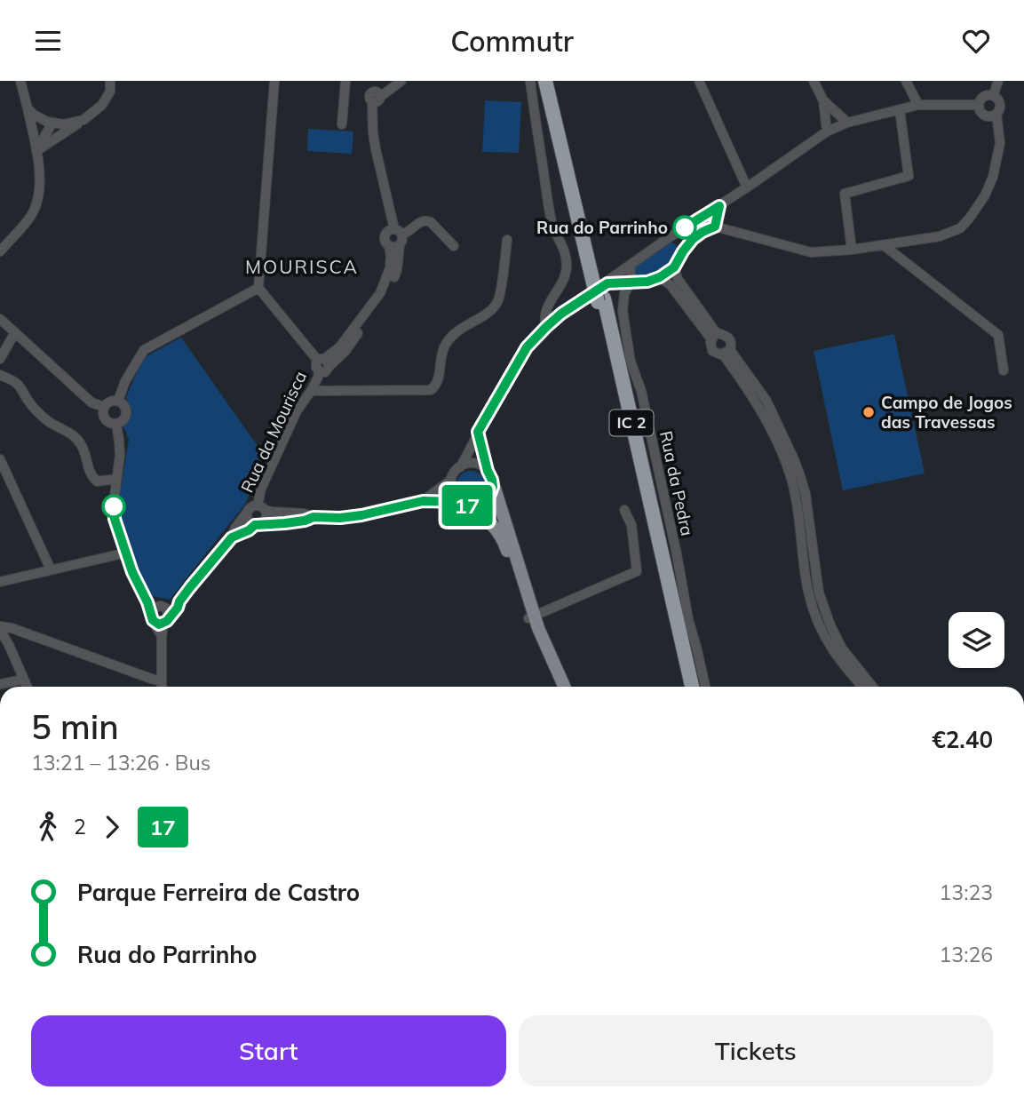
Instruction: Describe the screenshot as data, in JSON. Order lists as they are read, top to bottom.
{
  "streets": {
    "highway": ["IC 2"],
    "street": ["Rua da Mourisca", "Rua da Pedra"]
  },
  "districts": ["MOURISCA"],
  "places": ["Rua do Parrinho", "Campo de Jogos das Travessas"],
  "lines": ["bus line 17"],
  "page": {
    "header": "Commutr",
    "on_map": "17",
    "heading": ["5 min", "13:21 – 13:26 · Bus", "€2.40"],
    "legs": ["2", "17"],
    "list": [
      {
        "name": "Parque Ferreira de Castro",
        "value": "13:23"
      },
      {
        "name": "Rua do Parrinho",
        "value": "13:26"
      }
    ],
    "buttons": ["Start", "Tickets"]
  }
}
